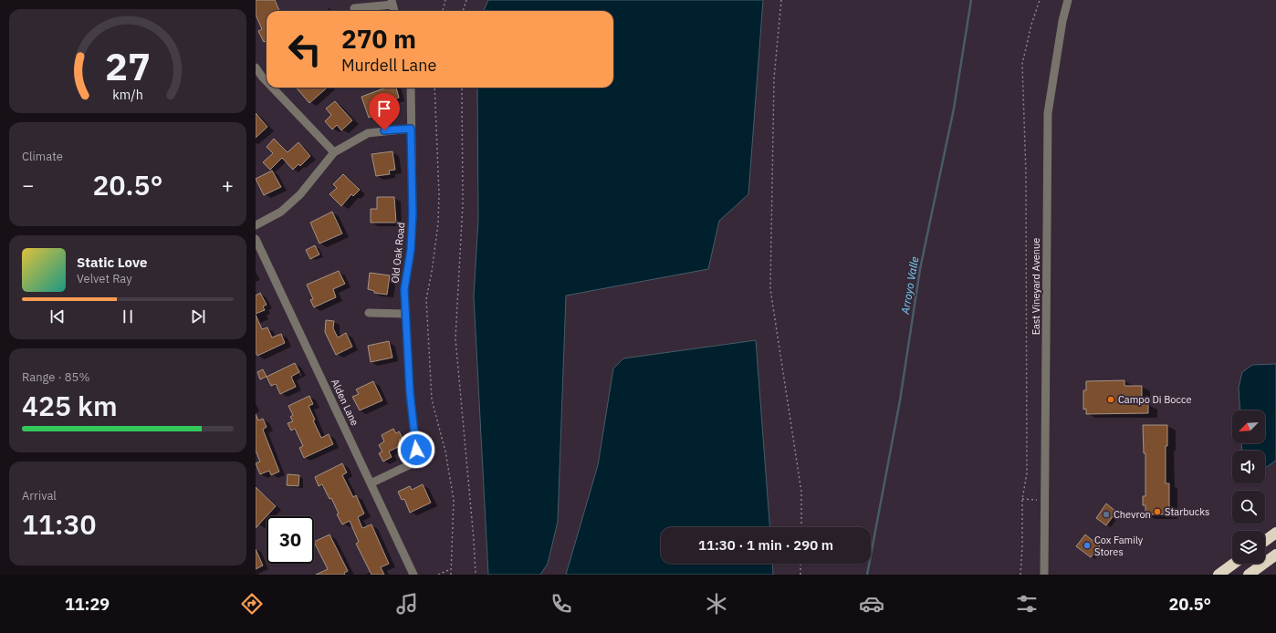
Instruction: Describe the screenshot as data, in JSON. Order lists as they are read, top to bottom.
{
  "streets": {
    "street": ["Old Oak Road", "East Vineyard Avenue", "Alden Lane"]
  },
  "crossings": [
    ["Old Oak Road", "Alden Lane"]
  ],
  "water": ["Arroyo Valle"],
  "places": [
    "Campo Di Bocce",
    "Starbucks",
    "Chevron",
    "Cox Family Stores"
  ],
  "north": "bottom left",
  "page": {
    "turn": ["270 m", "Murdell Lane"],
    "tile": [
      "Climate",
      ["Range · 85%", "425 km"],
      ["Arrival", "11:30"]
    ],
    "heat": ["−", "20.5°", "+"],
    "song": ["Static Love", "Velvet Ray"],
    "limit": "30",
    "trip": "11:30 · 1 min · 290 m",
    "tabs": ["11:29", "20.5°"],
    "gauge": ["27", "km/h"]
  }
}
